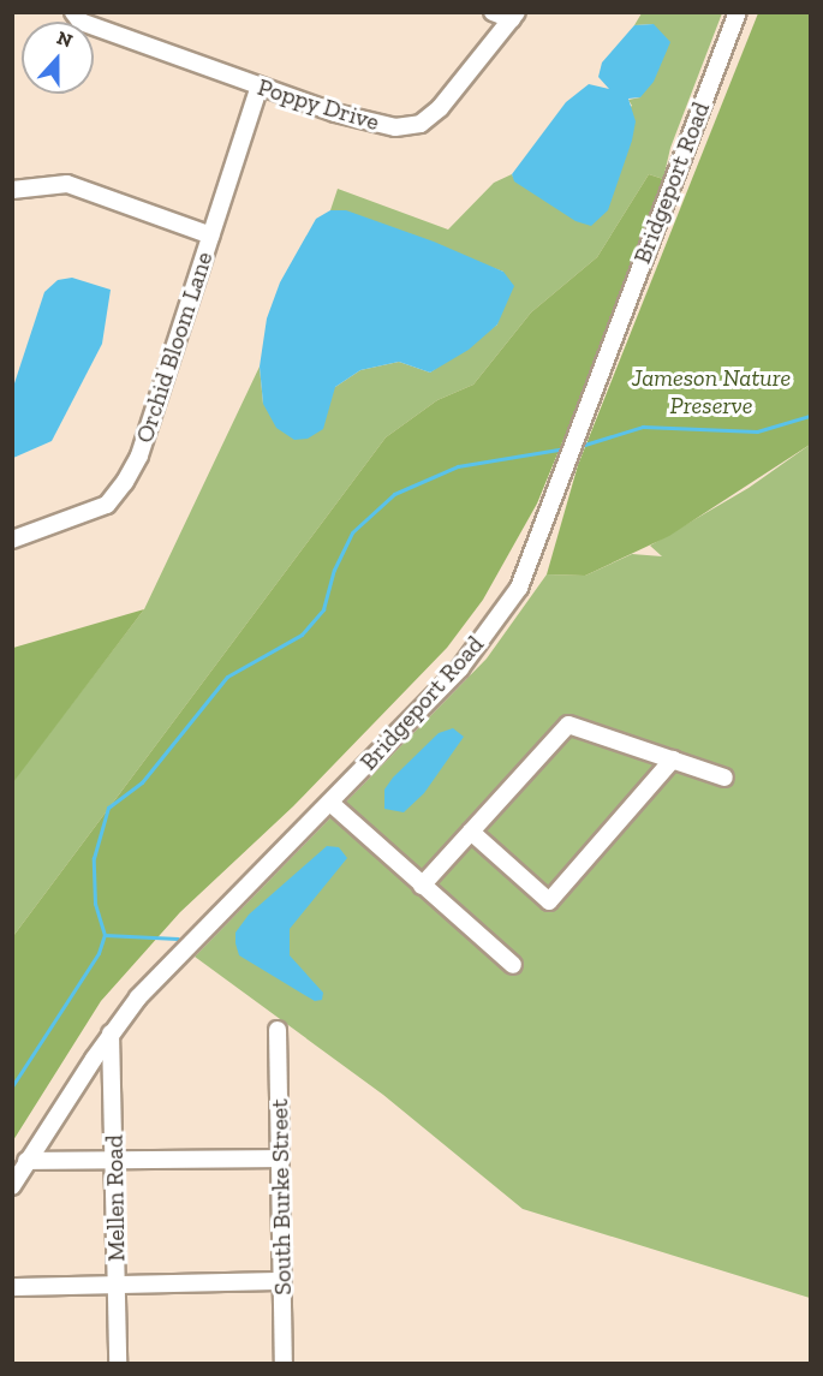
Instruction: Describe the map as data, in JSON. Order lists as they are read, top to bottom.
{
  "streets": {
    "street": [
      "Poppy Drive",
      "Bridgeport Road",
      "Orchid Bloom Lane",
      "South Burke Street",
      "Mellen Road"
    ]
  },
  "crossings": [
    ["Poppy Drive", "Orchid Bloom Lane"],
    ["Bridgeport Road", "Mellen Road"]
  ],
  "parks": ["Jameson Nature Preserve"],
  "north": "top"
}
